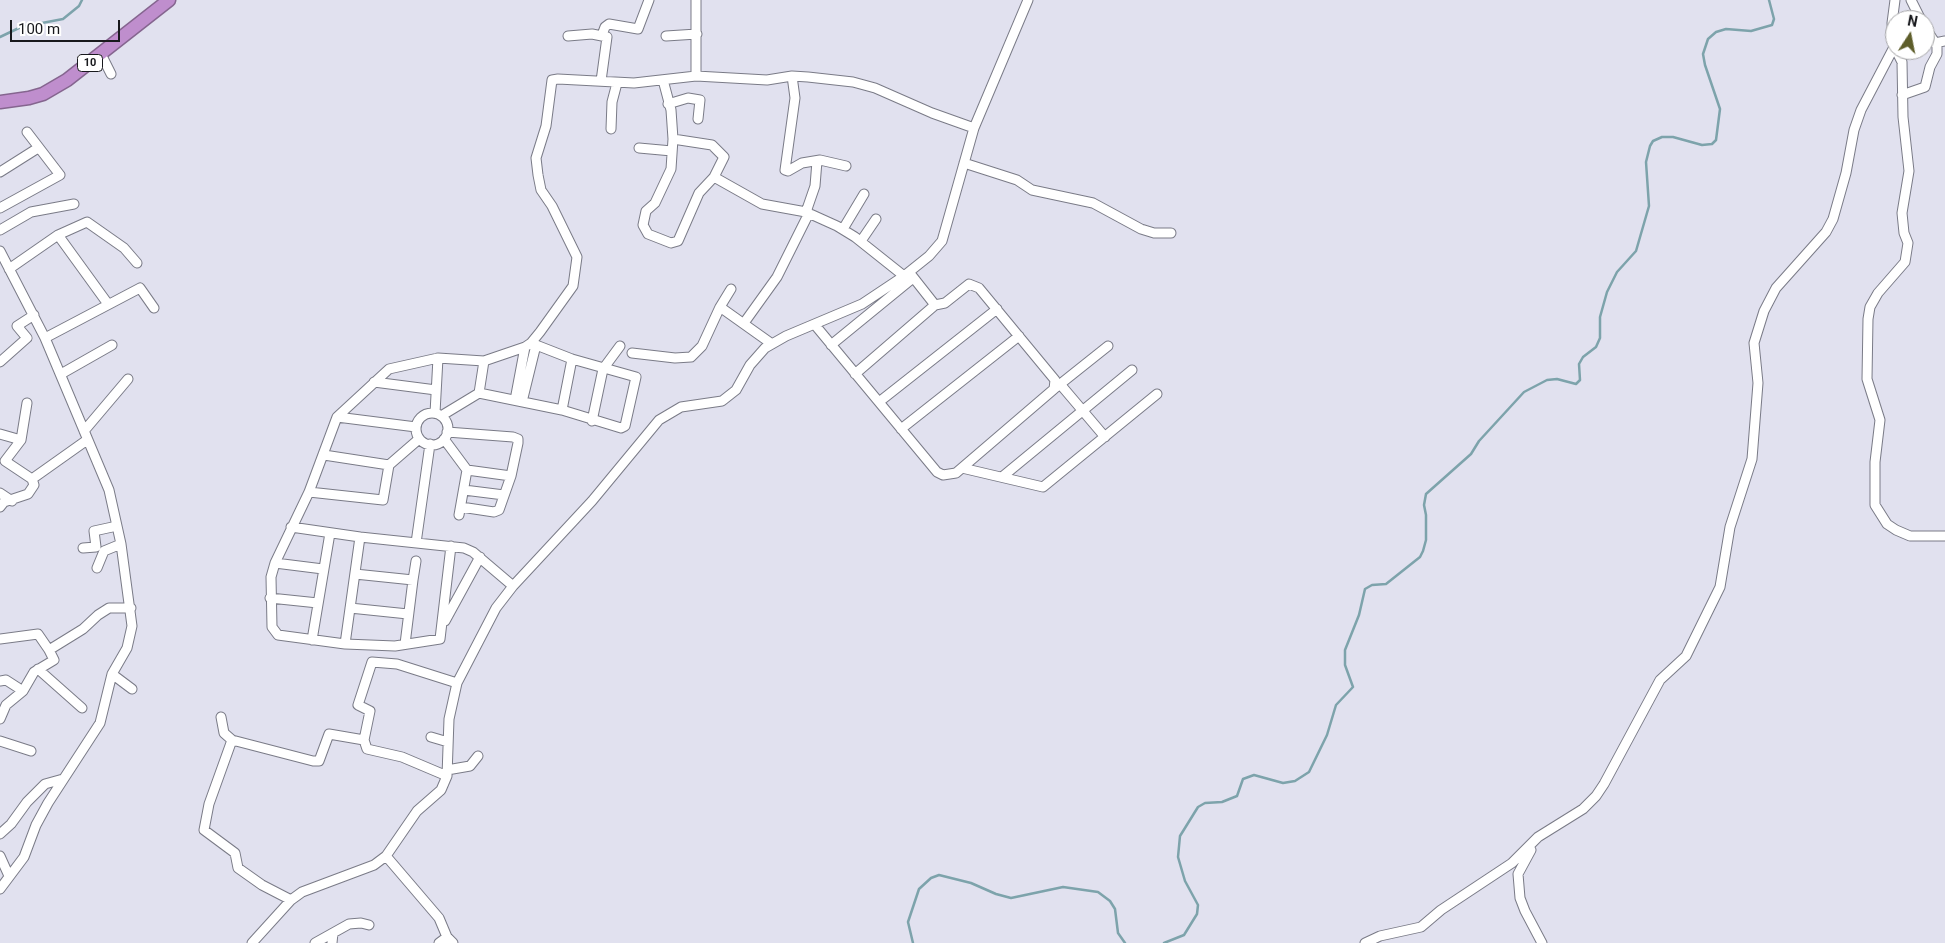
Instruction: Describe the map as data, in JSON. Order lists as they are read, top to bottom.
{
  "streets": {
    "highway": ["10"]
  },
  "scale_bar": "100 m",
  "north": "top"
}
